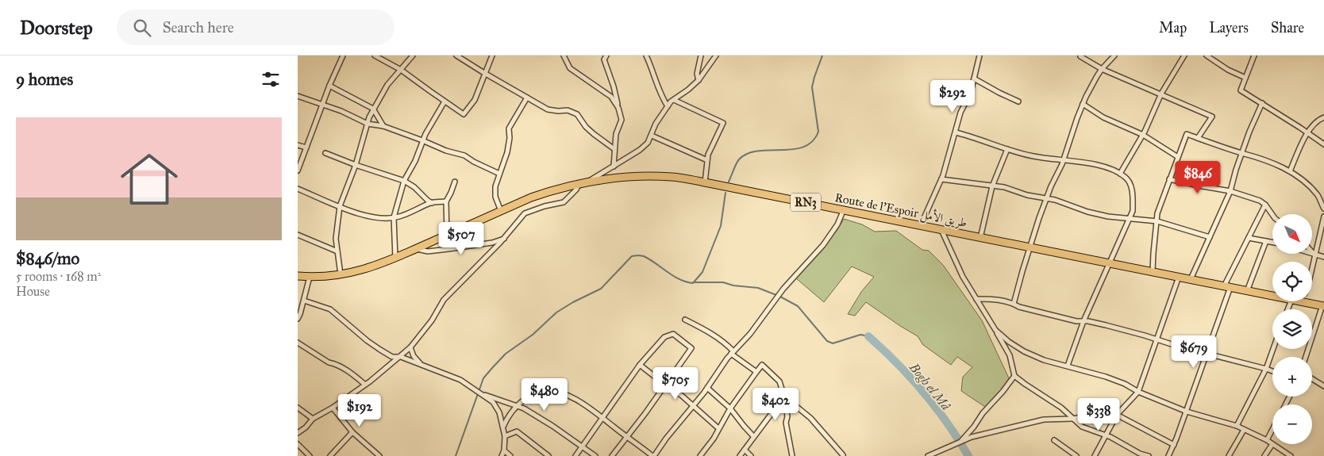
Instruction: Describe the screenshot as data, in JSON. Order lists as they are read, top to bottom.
{
  "streets": {
    "highway": ["RN3", "Route de l’Espoir طريق الأمل"]
  },
  "water": ["Bogh el Mâ"],
  "north": "bottom right",
  "page": {
    "header": "Doorstep",
    "search": "Search here",
    "nav": ["Map", "Layers", "Share"],
    "heading": "9 homes",
    "price": [
      "$292",
      "$846",
      "$507",
      "$679",
      "$705",
      "$480",
      "$402",
      "$192",
      "$338"
    ],
    "list": [
      {
        "name": "$846/mo",
        "note": "5 rooms · 168 m² · House"
      }
    ],
    "map_buttons": ["+", "−"]
  }
}
